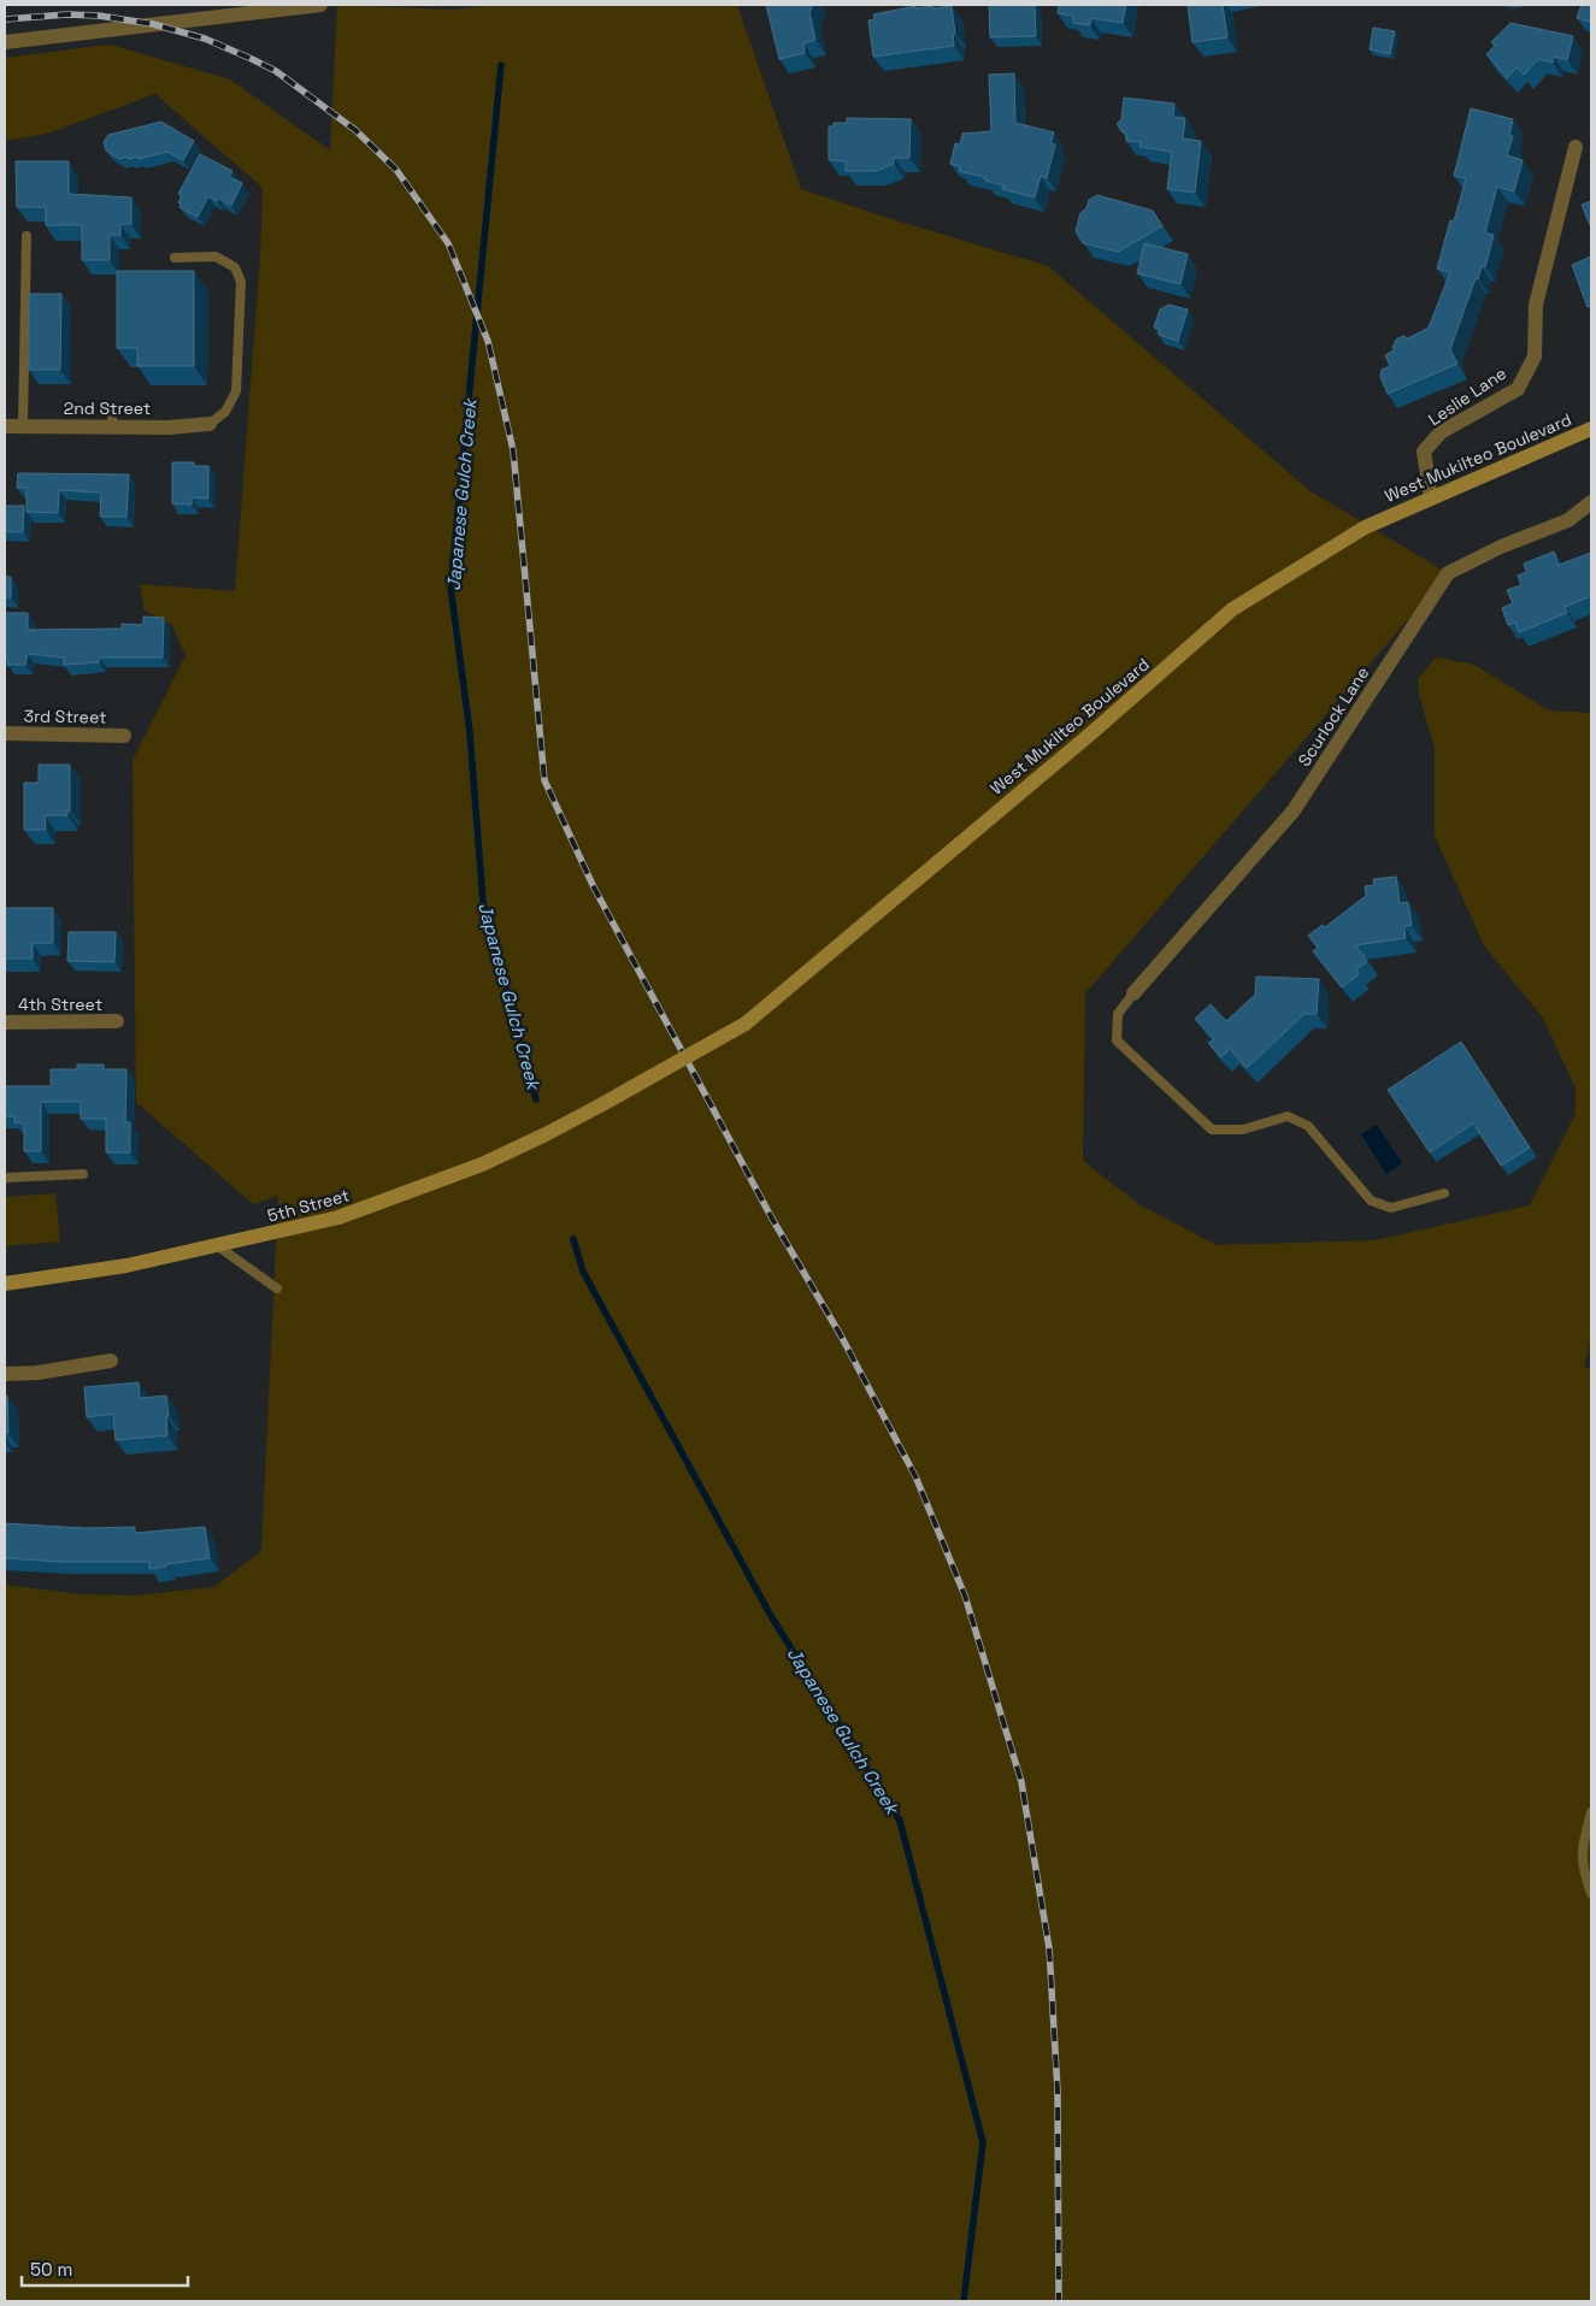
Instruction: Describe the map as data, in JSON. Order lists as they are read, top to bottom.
{
  "streets": {
    "main road": ["West Mukilteo Boulevard", "5th Street"],
    "street": [
      "Leslie Lane",
      "2nd Street",
      "3rd Street",
      "Scurlock Lane",
      "4th Street"
    ]
  },
  "crossings": [
    ["Leslie Lane", "West Mukilteo Boulevard"],
    ["West Mukilteo Boulevard", "5th Street"]
  ],
  "water": ["Japanese Gulch Creek"],
  "scale_bar": "50 m"
}
